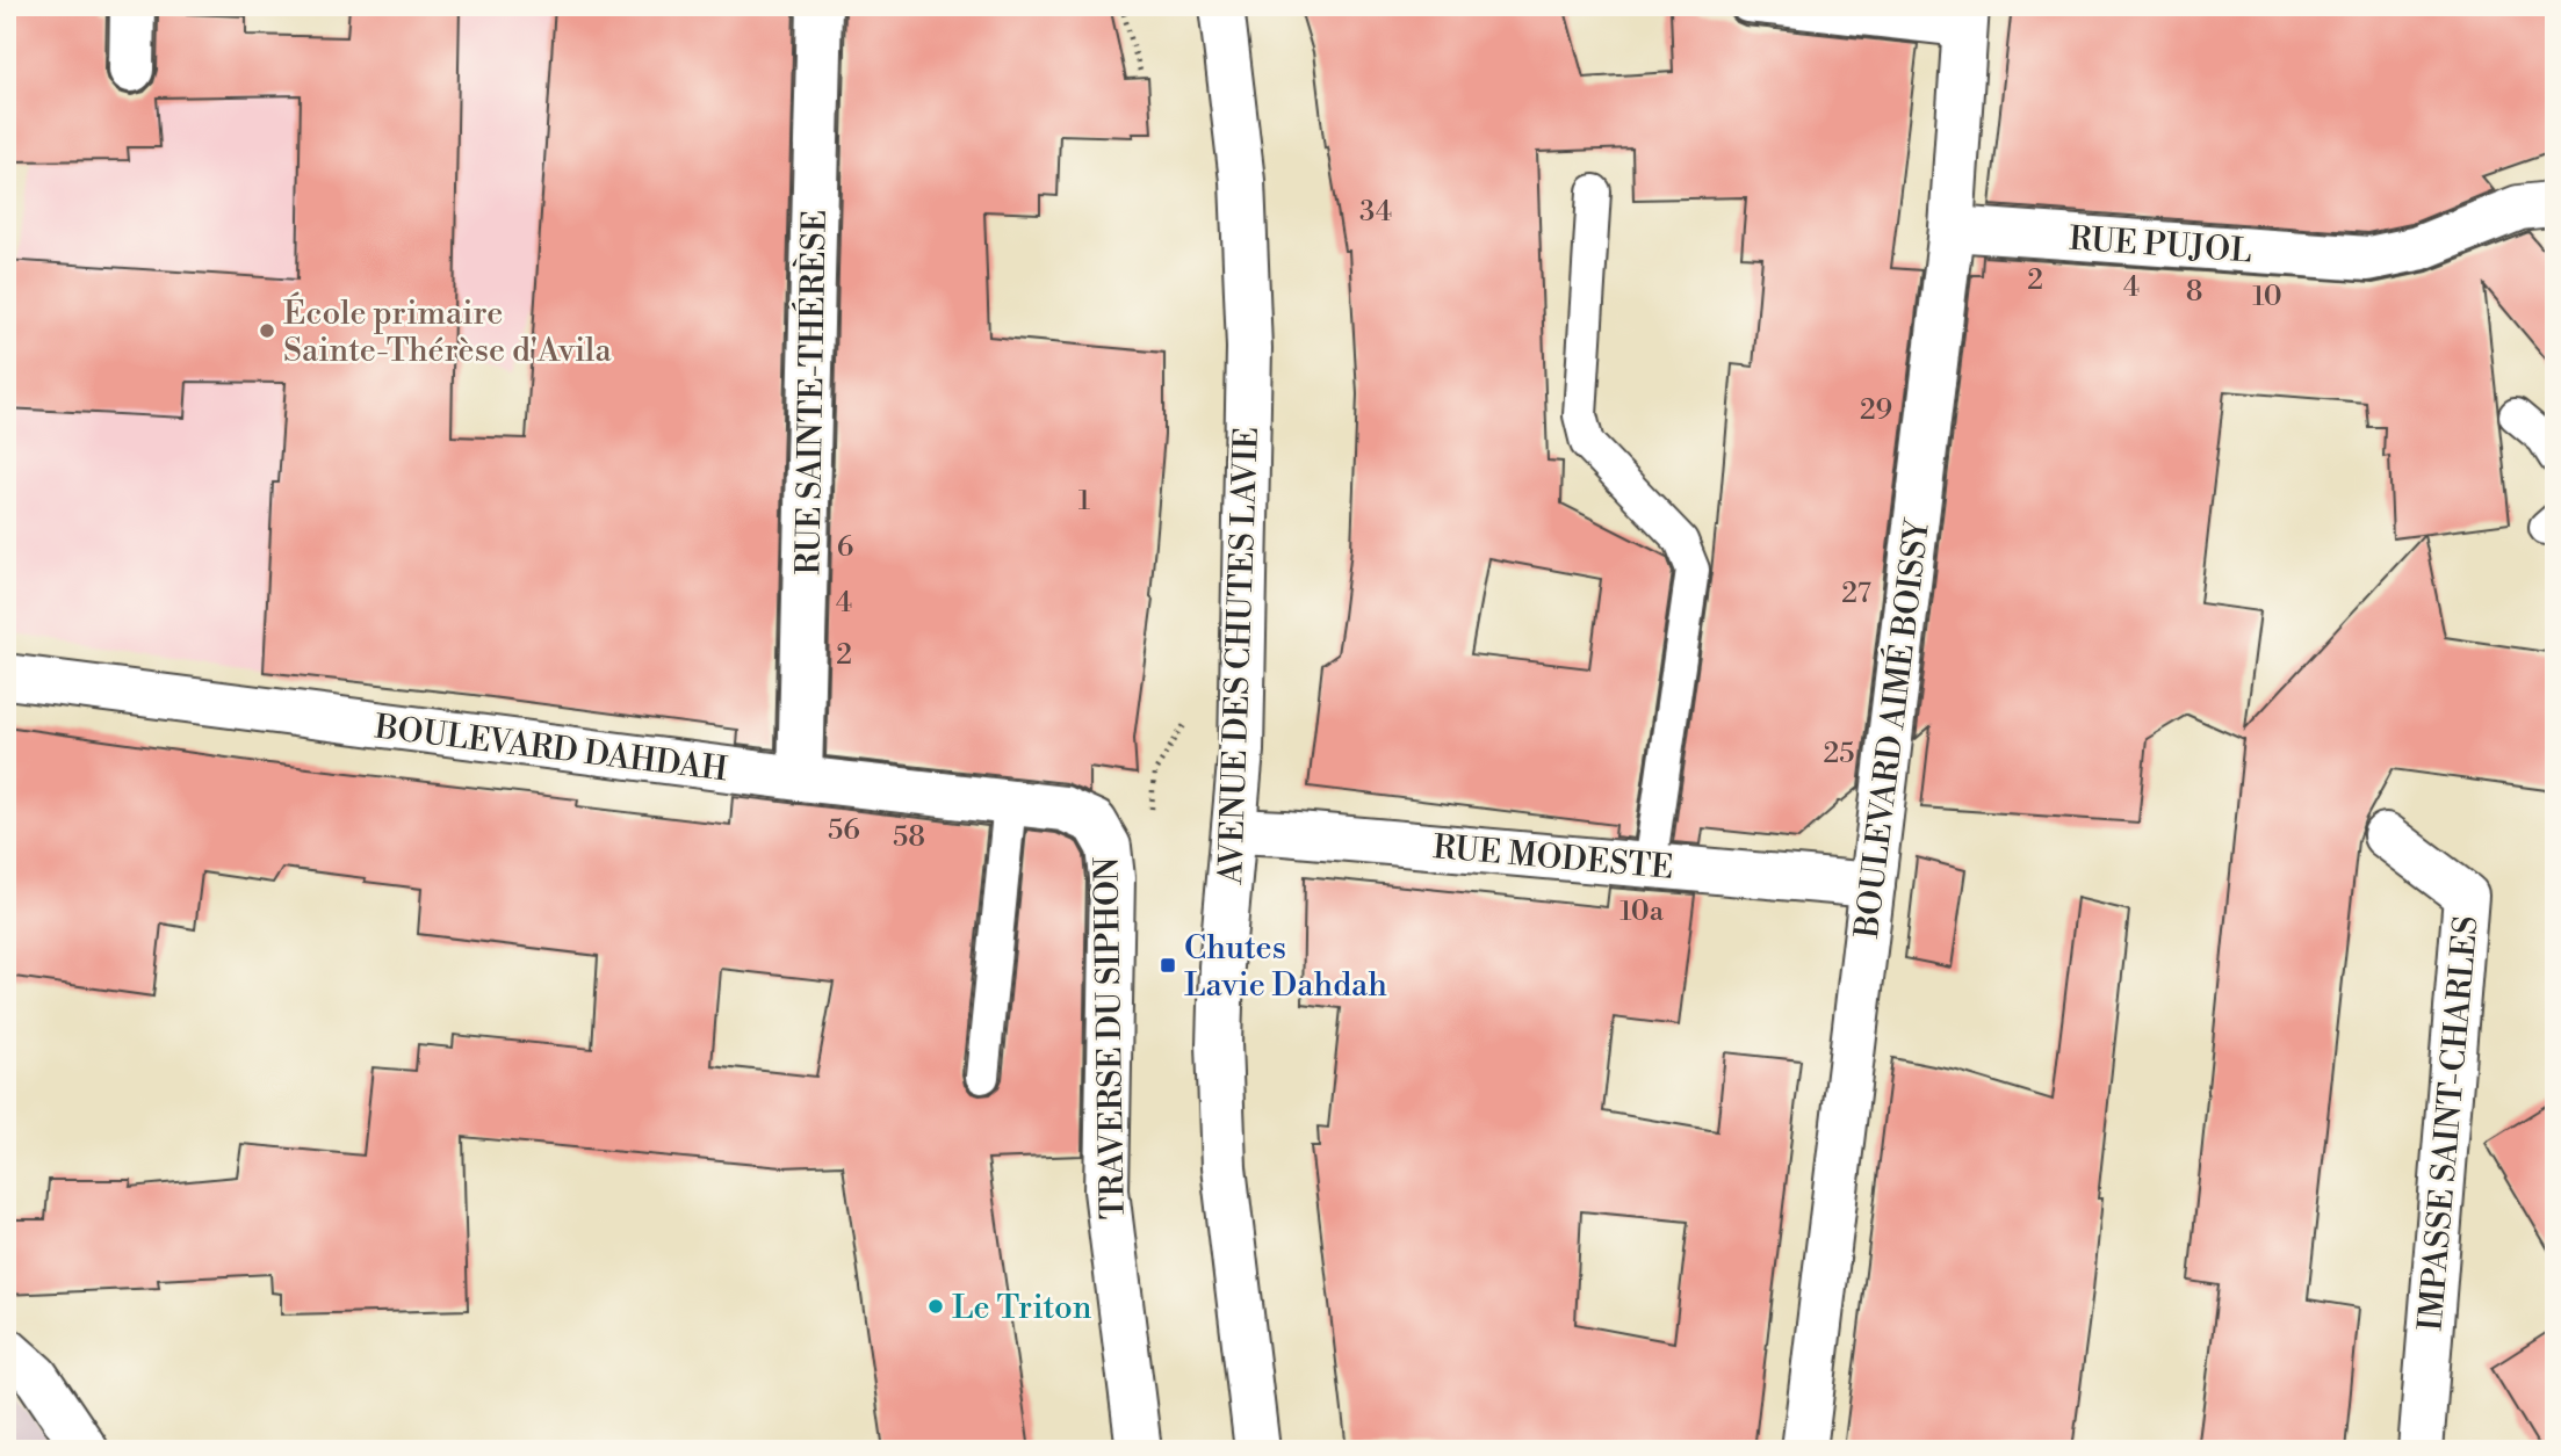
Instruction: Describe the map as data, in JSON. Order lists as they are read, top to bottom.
{
  "streets": {
    "street": [
      "RUE PUJOL",
      "RUE SAINTE-THÉRÈSE",
      "AVENUE DES CHUTES LAVIE",
      "BOULEVARD AIMÉ BOISSY",
      "BOULEVARD DAHDAH",
      "RUE MODESTE",
      "TRAVERSE DU SIPHON",
      "IMPASSE SAINT-CHARLES"
    ]
  },
  "crossings": [
    ["RUE PUJOL", "BOULEVARD AIMÉ BOISSY"],
    ["RUE SAINTE-THÉRÈSE", "BOULEVARD DAHDAH"],
    ["AVENUE DES CHUTES LAVIE", "RUE MODESTE"],
    ["BOULEVARD AIMÉ BOISSY", "RUE MODESTE"],
    ["BOULEVARD DAHDAH", "TRAVERSE DU SIPHON"]
  ],
  "places": {
    "other": ["École primaire Sainte-Thérèse d'Avila", "Le Triton"],
    "transit": ["Chutes Lavie Dahdah"]
  },
  "house_numbers": [
    "34",
    "2",
    "4",
    "8",
    "10",
    "29",
    "1",
    "6",
    "27",
    "4",
    "2",
    "25",
    "56",
    "58",
    "10a"
  ]
}
